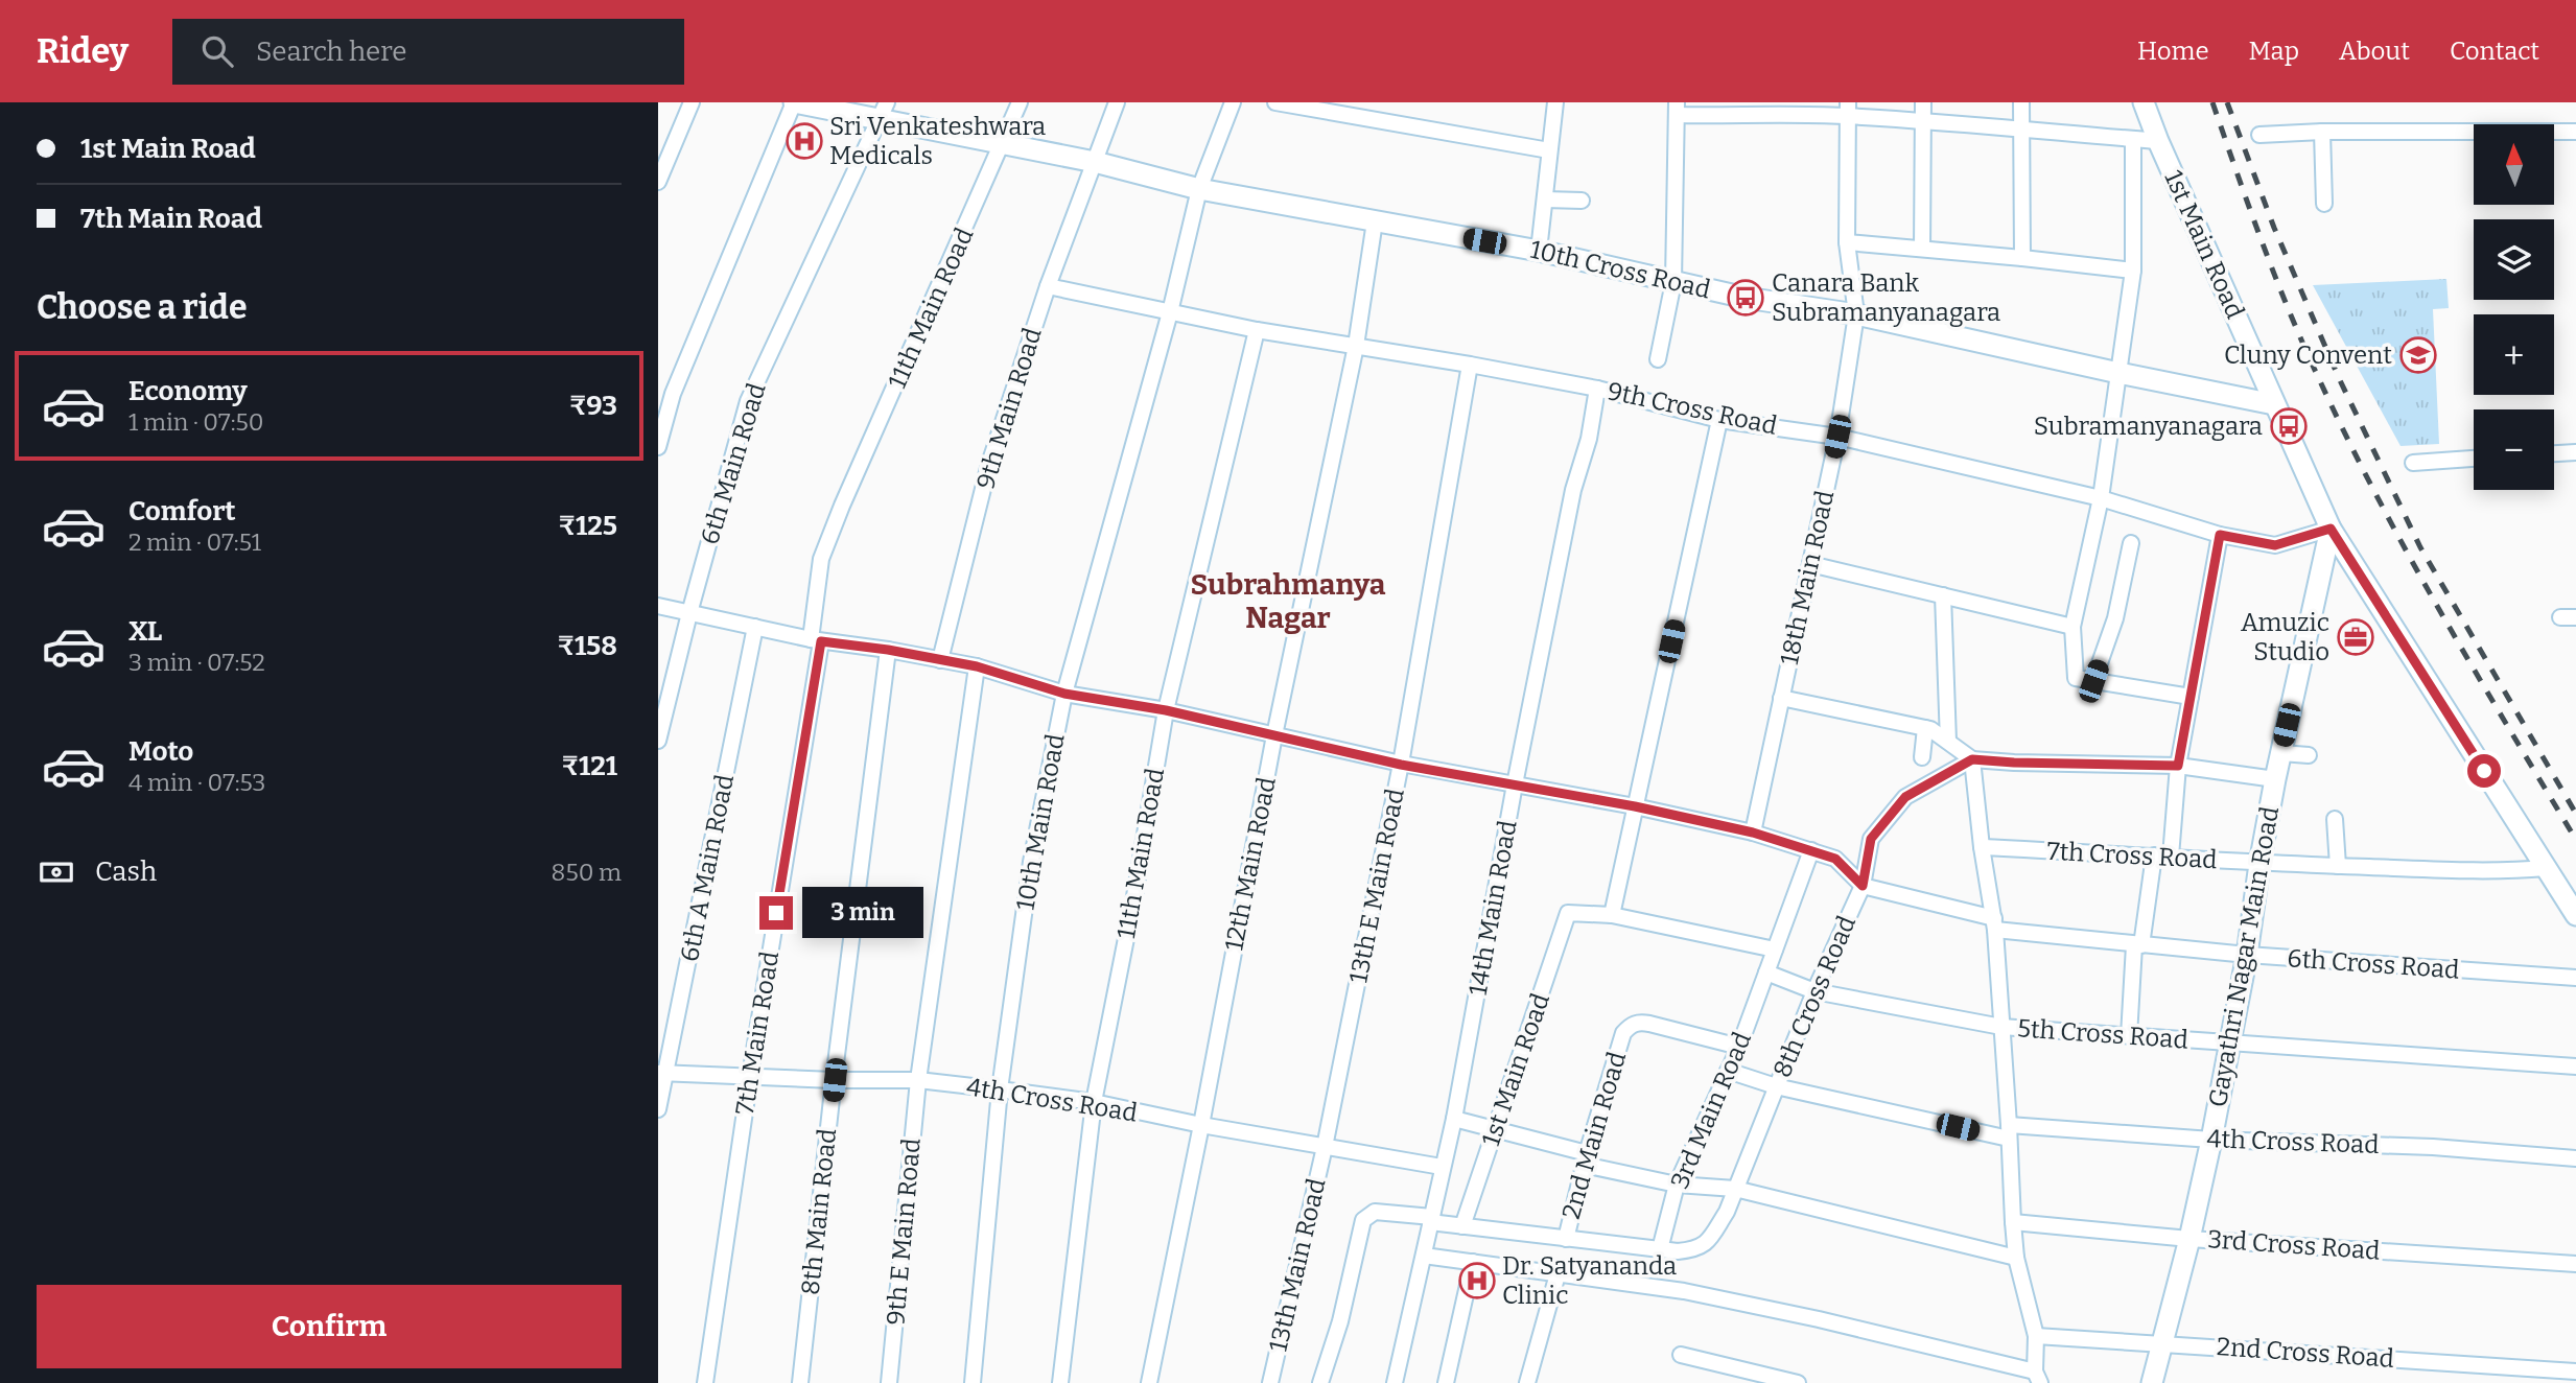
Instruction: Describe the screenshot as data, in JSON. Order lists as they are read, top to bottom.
{
  "streets": {
    "street": [
      "1st Main Road",
      "10th Cross Road",
      "11th Main Road",
      "9th Main Road",
      "9th Cross Road",
      "6th Main Road",
      "18th Main Road",
      "10th Main Road",
      "7th Cross Road",
      "12th Main Road",
      "6th A Main Road",
      "13th E Main Road",
      "14th Main Road",
      "Gayathri Nagar Main Road",
      "6th Cross Road",
      "8th Cross Road",
      "7th Main Road",
      "5th Cross Road",
      "4th Cross Road",
      "3rd Main Road",
      "2nd Main Road",
      "8th Main Road",
      "9th E Main Road",
      "3rd Cross Road",
      "13th Main Road",
      "2nd Cross Road"
    ]
  },
  "crossings": [
    ["1st Main Road", "10th Cross Road"],
    ["1st Main Road", "9th Cross Road"],
    ["1st Main Road", "7th Cross Road"],
    ["1st Main Road", "Gayathri Nagar Main Road"],
    ["10th Cross Road", "11th Main Road"],
    ["10th Cross Road", "9th Main Road"],
    ["10th Cross Road", "6th Main Road"],
    ["10th Cross Road", "18th Main Road"],
    ["10th Cross Road", "10th Main Road"],
    ["10th Cross Road", "12th Main Road"],
    ["11th Main Road", "9th Cross Road"],
    ["11th Main Road", "7th Main Road"],
    ["11th Main Road", "4th Cross Road"],
    ["9th Main Road", "9th Cross Road"],
    ["9th Cross Road", "18th Main Road"],
    ["9th Cross Road", "10th Main Road"],
    ["9th Cross Road", "12th Main Road"],
    ["9th Cross Road", "13th E Main Road"],
    ["9th Cross Road", "14th Main Road"],
    ["9th Cross Road", "Gayathri Nagar Main Road"],
    ["10th Main Road", "4th Cross Road"],
    ["7th Cross Road", "Gayathri Nagar Main Road"],
    ["12th Main Road", "4th Cross Road"],
    ["6th A Main Road", "4th Cross Road"],
    ["13th E Main Road", "4th Cross Road"],
    ["13th E Main Road", "13th Main Road"],
    ["14th Main Road", "4th Cross Road"],
    ["Gayathri Nagar Main Road", "6th Cross Road"],
    ["Gayathri Nagar Main Road", "5th Cross Road"],
    ["Gayathri Nagar Main Road", "4th Cross Road"],
    ["Gayathri Nagar Main Road", "3rd Cross Road"],
    ["Gayathri Nagar Main Road", "2nd Cross Road"],
    ["6th Cross Road", "8th Cross Road"],
    ["8th Cross Road", "5th Cross Road"],
    ["8th Cross Road", "4th Cross Road"],
    ["8th Cross Road", "3rd Main Road"],
    ["7th Main Road", "4th Cross Road"],
    ["5th Cross Road", "3rd Main Road"],
    ["4th Cross Road", "3rd Main Road"],
    ["4th Cross Road", "8th Main Road"],
    ["4th Cross Road", "9th E Main Road"],
    ["4th Cross Road", "13th Main Road"],
    ["3rd Main Road", "2nd Main Road"]
  ],
  "districts": ["Subrahmanya Nagar"],
  "places": {
    "hospital": ["Sri Venkateshwara Medicals", "Dr. Satyananda Clinic"],
    "bus stop": ["Canara Bank Subramanyanagara", "Subramanyanagara"],
    "school or university": ["Cluny Convent"],
    "office": ["Amuzic Studio"]
  },
  "north": "top",
  "page": {
    "header": "Ridey",
    "search": "Search here",
    "nav": [
      "Home",
      "Map",
      "About",
      "Contact"
    ],
    "banner": ["1st Main Road", "7th Main Road"],
    "map_buttons": ["+", "−"],
    "heading": "Choose a ride",
    "list": [
      {
        "name": "Economy",
        "note": "1 min · 07:50",
        "value": "₹93"
      },
      {
        "name": "Comfort",
        "note": "2 min · 07:51",
        "value": "₹125"
      },
      {
        "name": "XL",
        "note": "3 min · 07:52",
        "value": "₹158"
      },
      {
        "name": "Moto",
        "note": "4 min · 07:53",
        "value": "₹121"
      }
    ],
    "pay": ["Cash", "850 m"],
    "bubble": "3 min",
    "buttons": "Confirm"
  }
}
